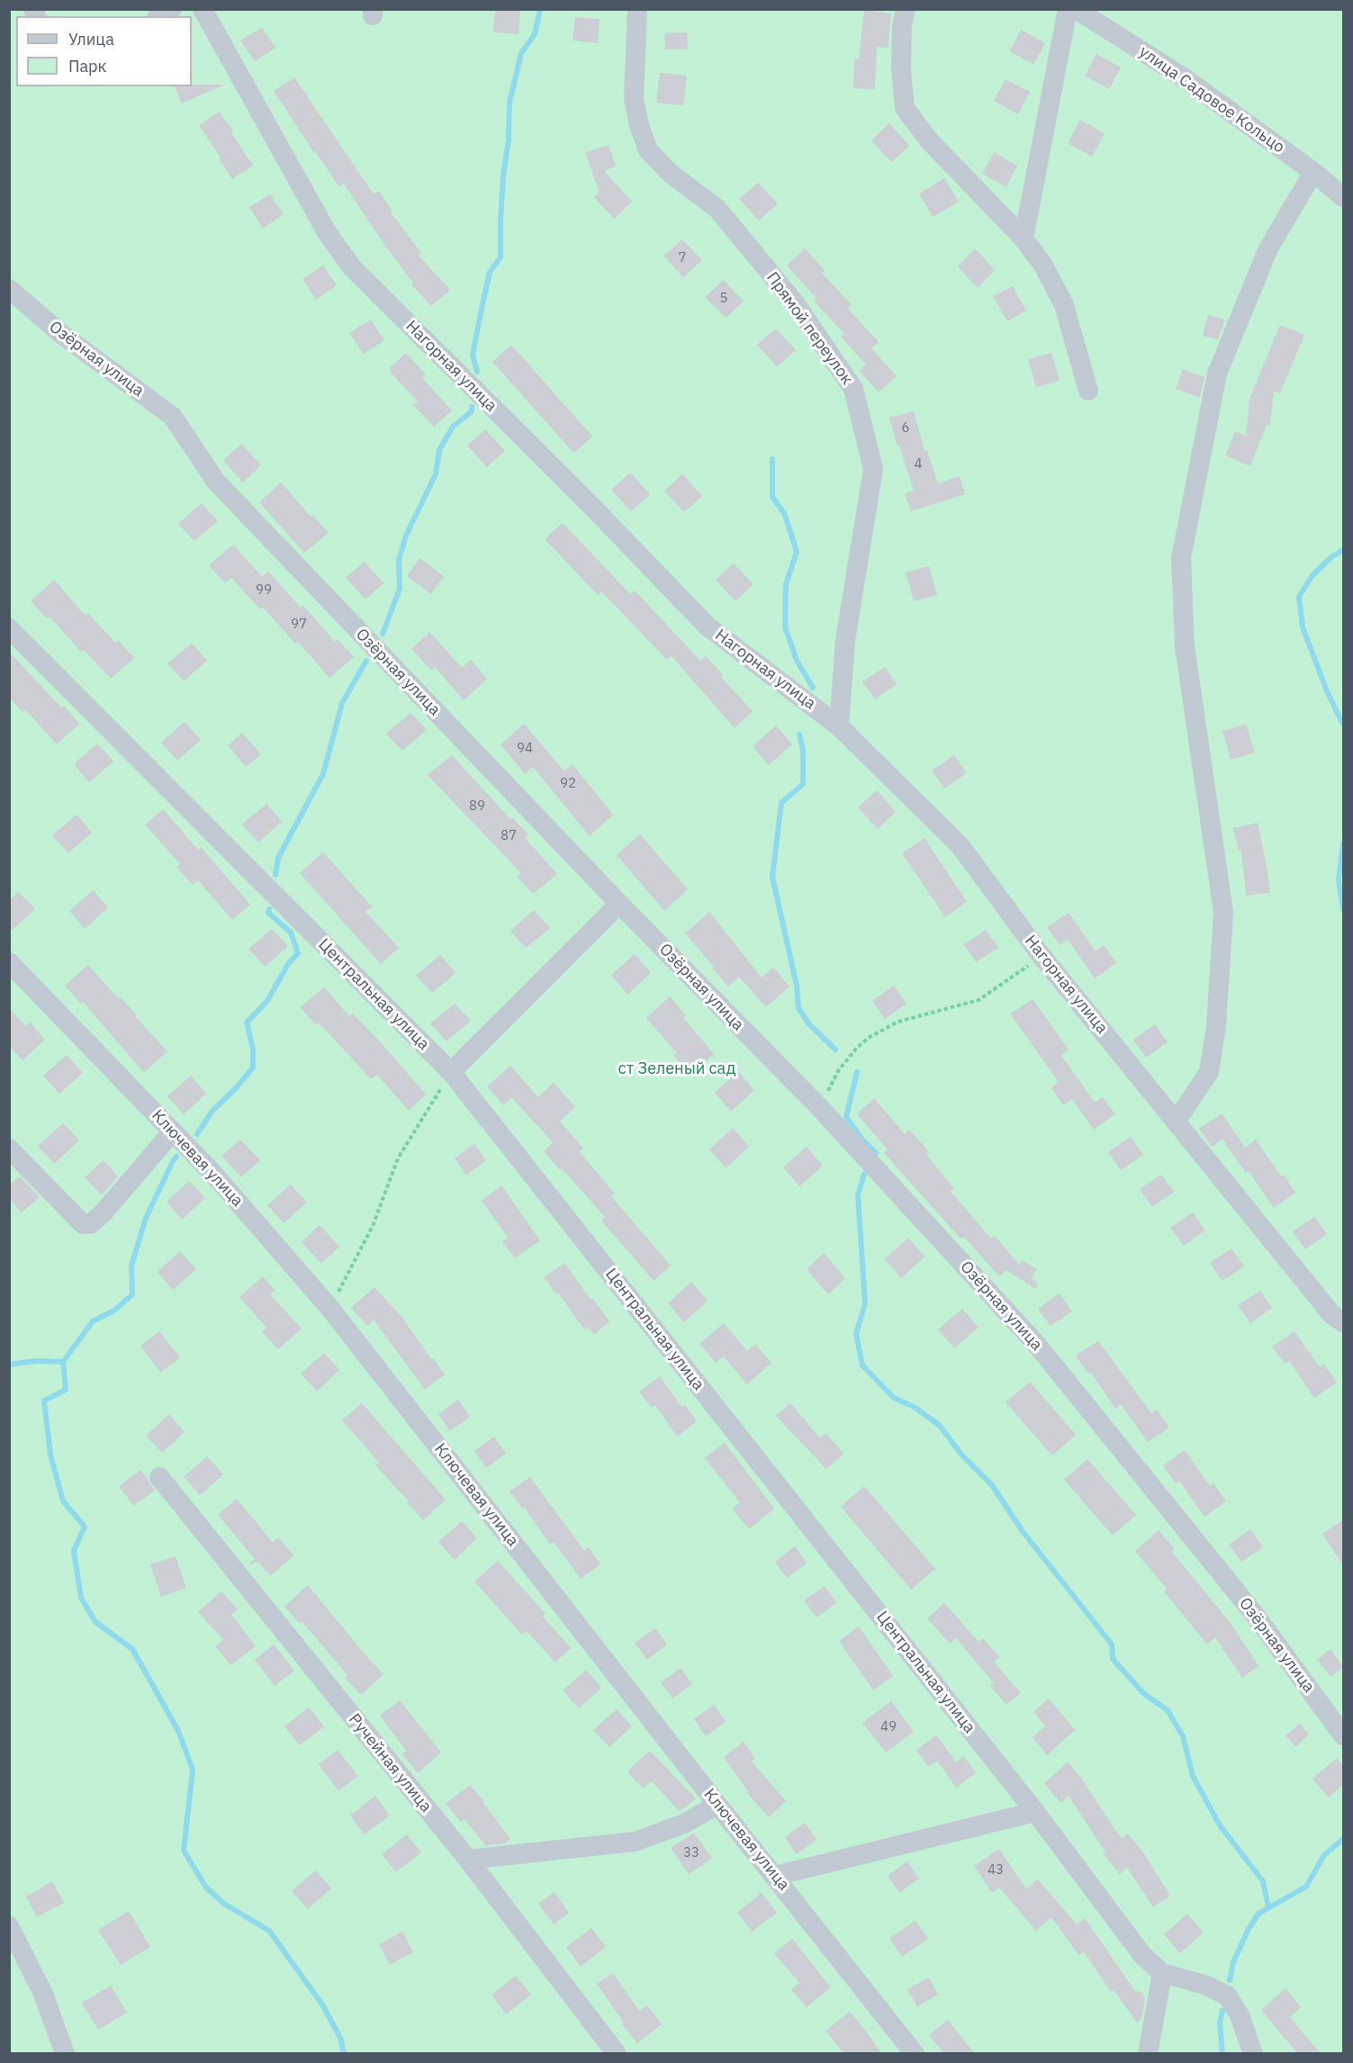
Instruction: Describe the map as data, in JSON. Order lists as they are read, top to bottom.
{
  "streets": {
    "street": [
      "улица Садовое Кольцо",
      "Прямой переулок",
      "Озёрная улица",
      "Нагорная улица",
      "Центральная улица",
      "Ключевая улица",
      "Ручейная улица"
    ]
  },
  "crossings": [
    ["Прямой переулок", "Нагорная улица"]
  ],
  "parks": ["ст Зеленый сад"],
  "house_numbers": [
    "7",
    "5",
    "6",
    "4",
    "99",
    "97",
    "94",
    "92",
    "89",
    "87",
    "49",
    "33",
    "43"
  ],
  "legend": ["Улица", "Парк"]
}
